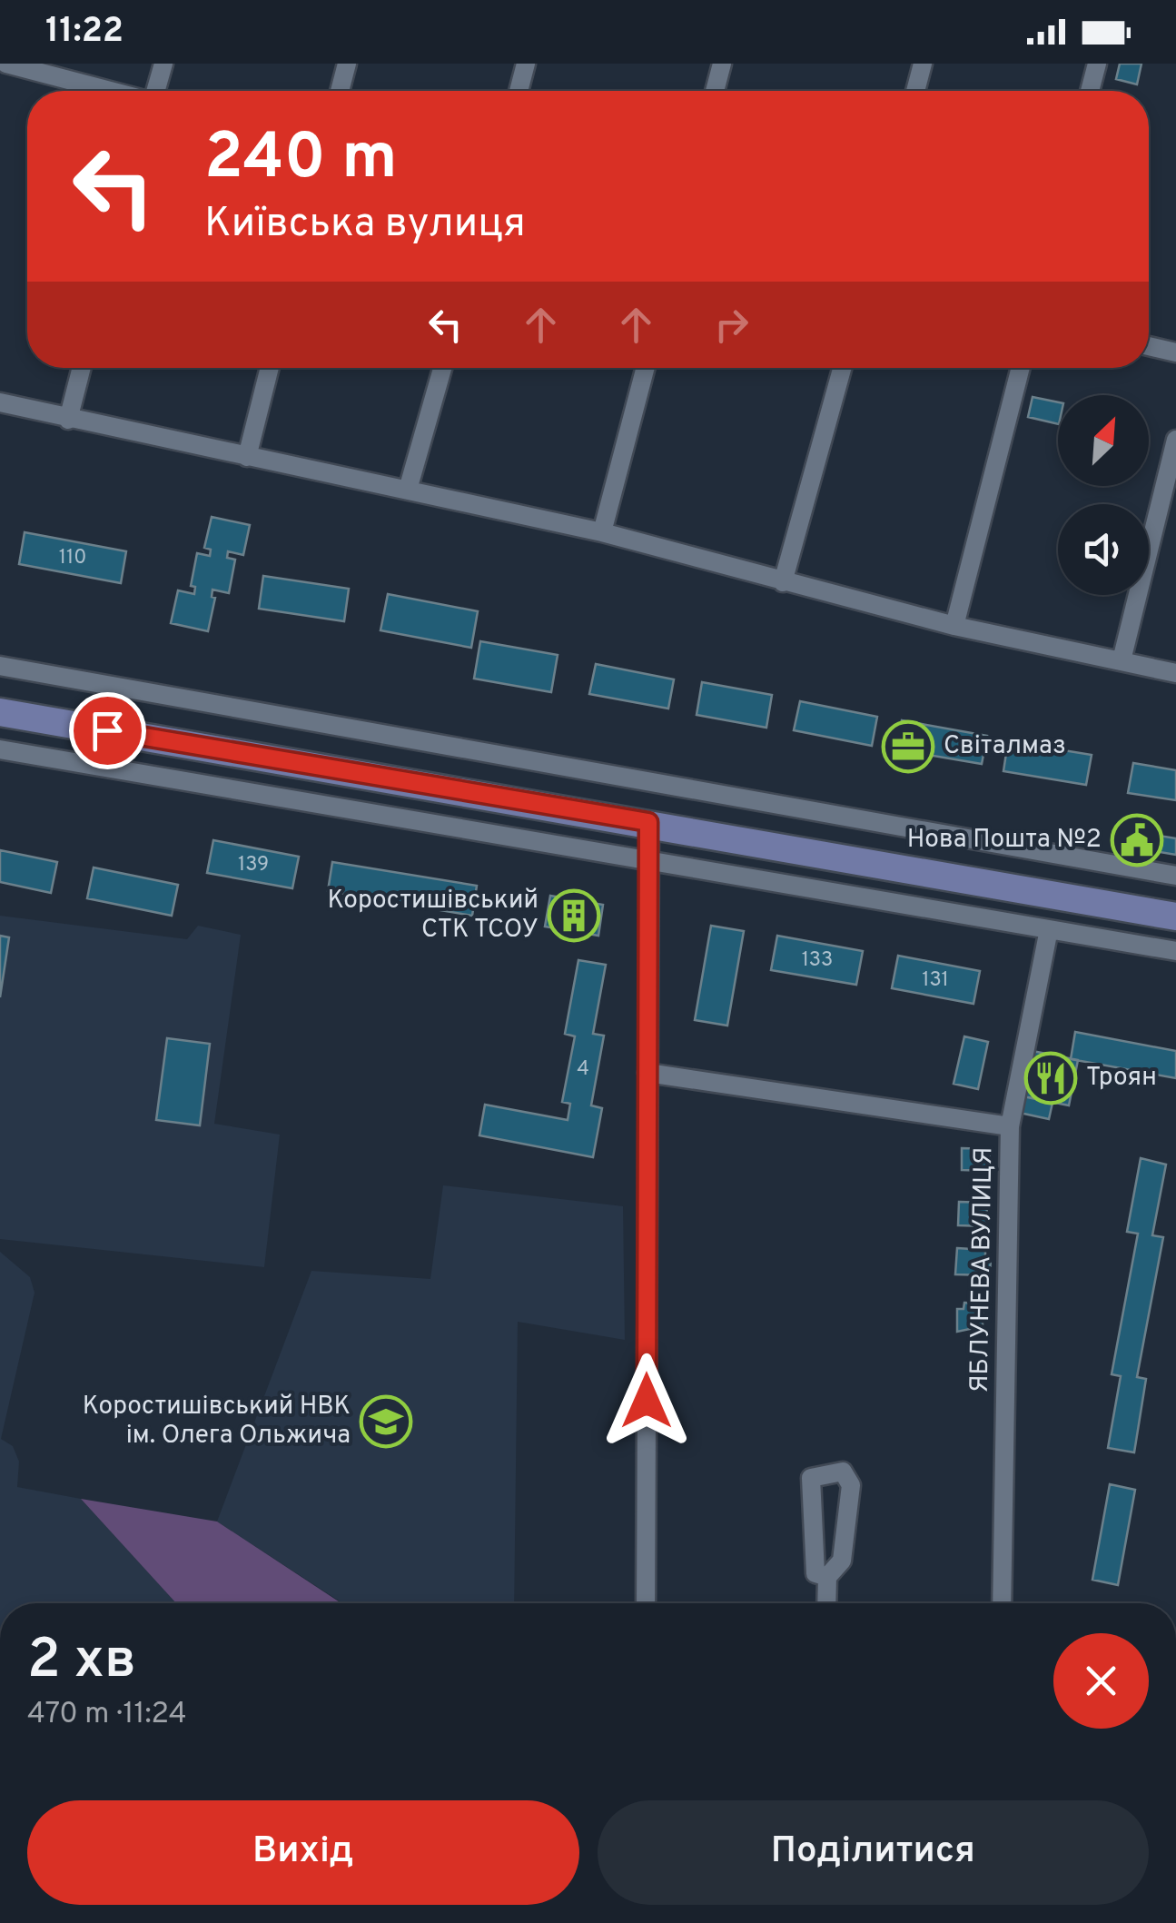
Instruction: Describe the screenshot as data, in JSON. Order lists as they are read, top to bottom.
{
  "streets": {
    "street": ["ЯБЛУНЕВА ВУЛИЦЯ"]
  },
  "places": {
    "office": ["Світалмаз"],
    "public building": ["Нова Пошта №2"],
    "building": ["Коростишівський СТК ТСОУ"],
    "restaurant": ["Троян"],
    "school or university": ["Коростишівський НВК ім. Олега Ольжича"]
  },
  "house_numbers": [
    "110",
    "139",
    "133",
    "131",
    "4"
  ],
  "north": "top right",
  "page": {
    "status": "11:22",
    "turn": ["240 m", "Київська вулиця"],
    "heading": ["2 хв", "470 m · 11:24"],
    "buttons": ["Вихід", "Поділитися"]
  }
}
